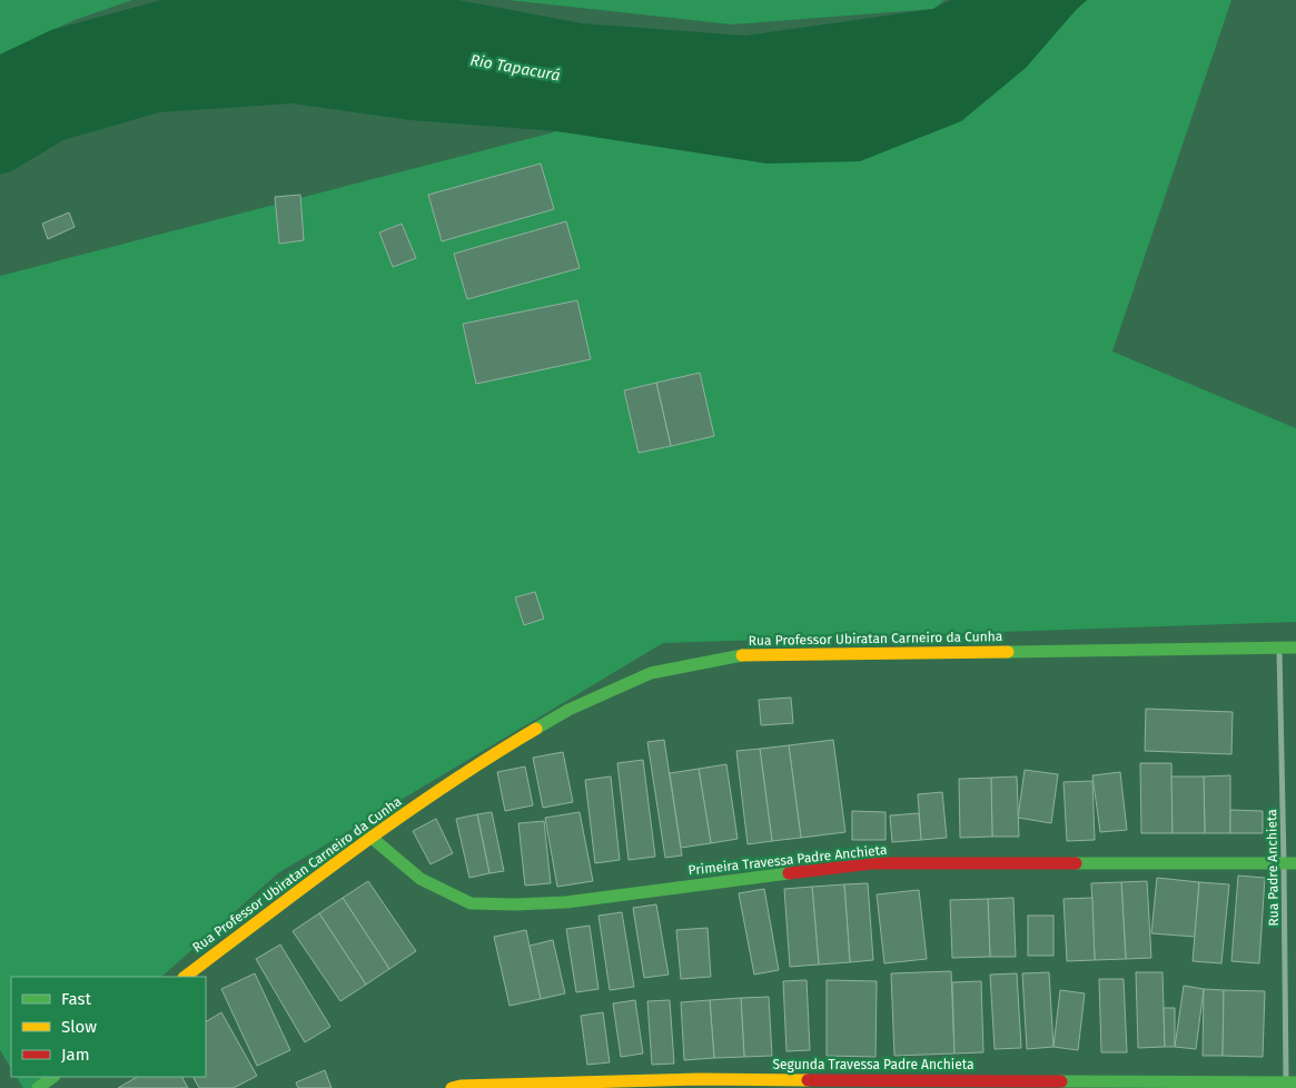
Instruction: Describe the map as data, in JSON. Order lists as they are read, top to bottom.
{
  "streets": {
    "street": [
      "Rua Professor Ubiratan Carneiro da Cunha",
      "Primeira Travessa Padre Anchieta",
      "Rua Padre Anchieta",
      "Segunda Travessa Padre Anchieta"
    ]
  },
  "crossings": [
    ["Rua Professor Ubiratan Carneiro da Cunha", "Primeira Travessa Padre Anchieta"],
    ["Rua Professor Ubiratan Carneiro da Cunha", "Rua Padre Anchieta"],
    ["Primeira Travessa Padre Anchieta", "Rua Padre Anchieta"],
    ["Rua Padre Anchieta", "Segunda Travessa Padre Anchieta"]
  ],
  "water": ["Rio Tapacurá"],
  "legend": ["Fast", "Slow", "Jam"]
}
